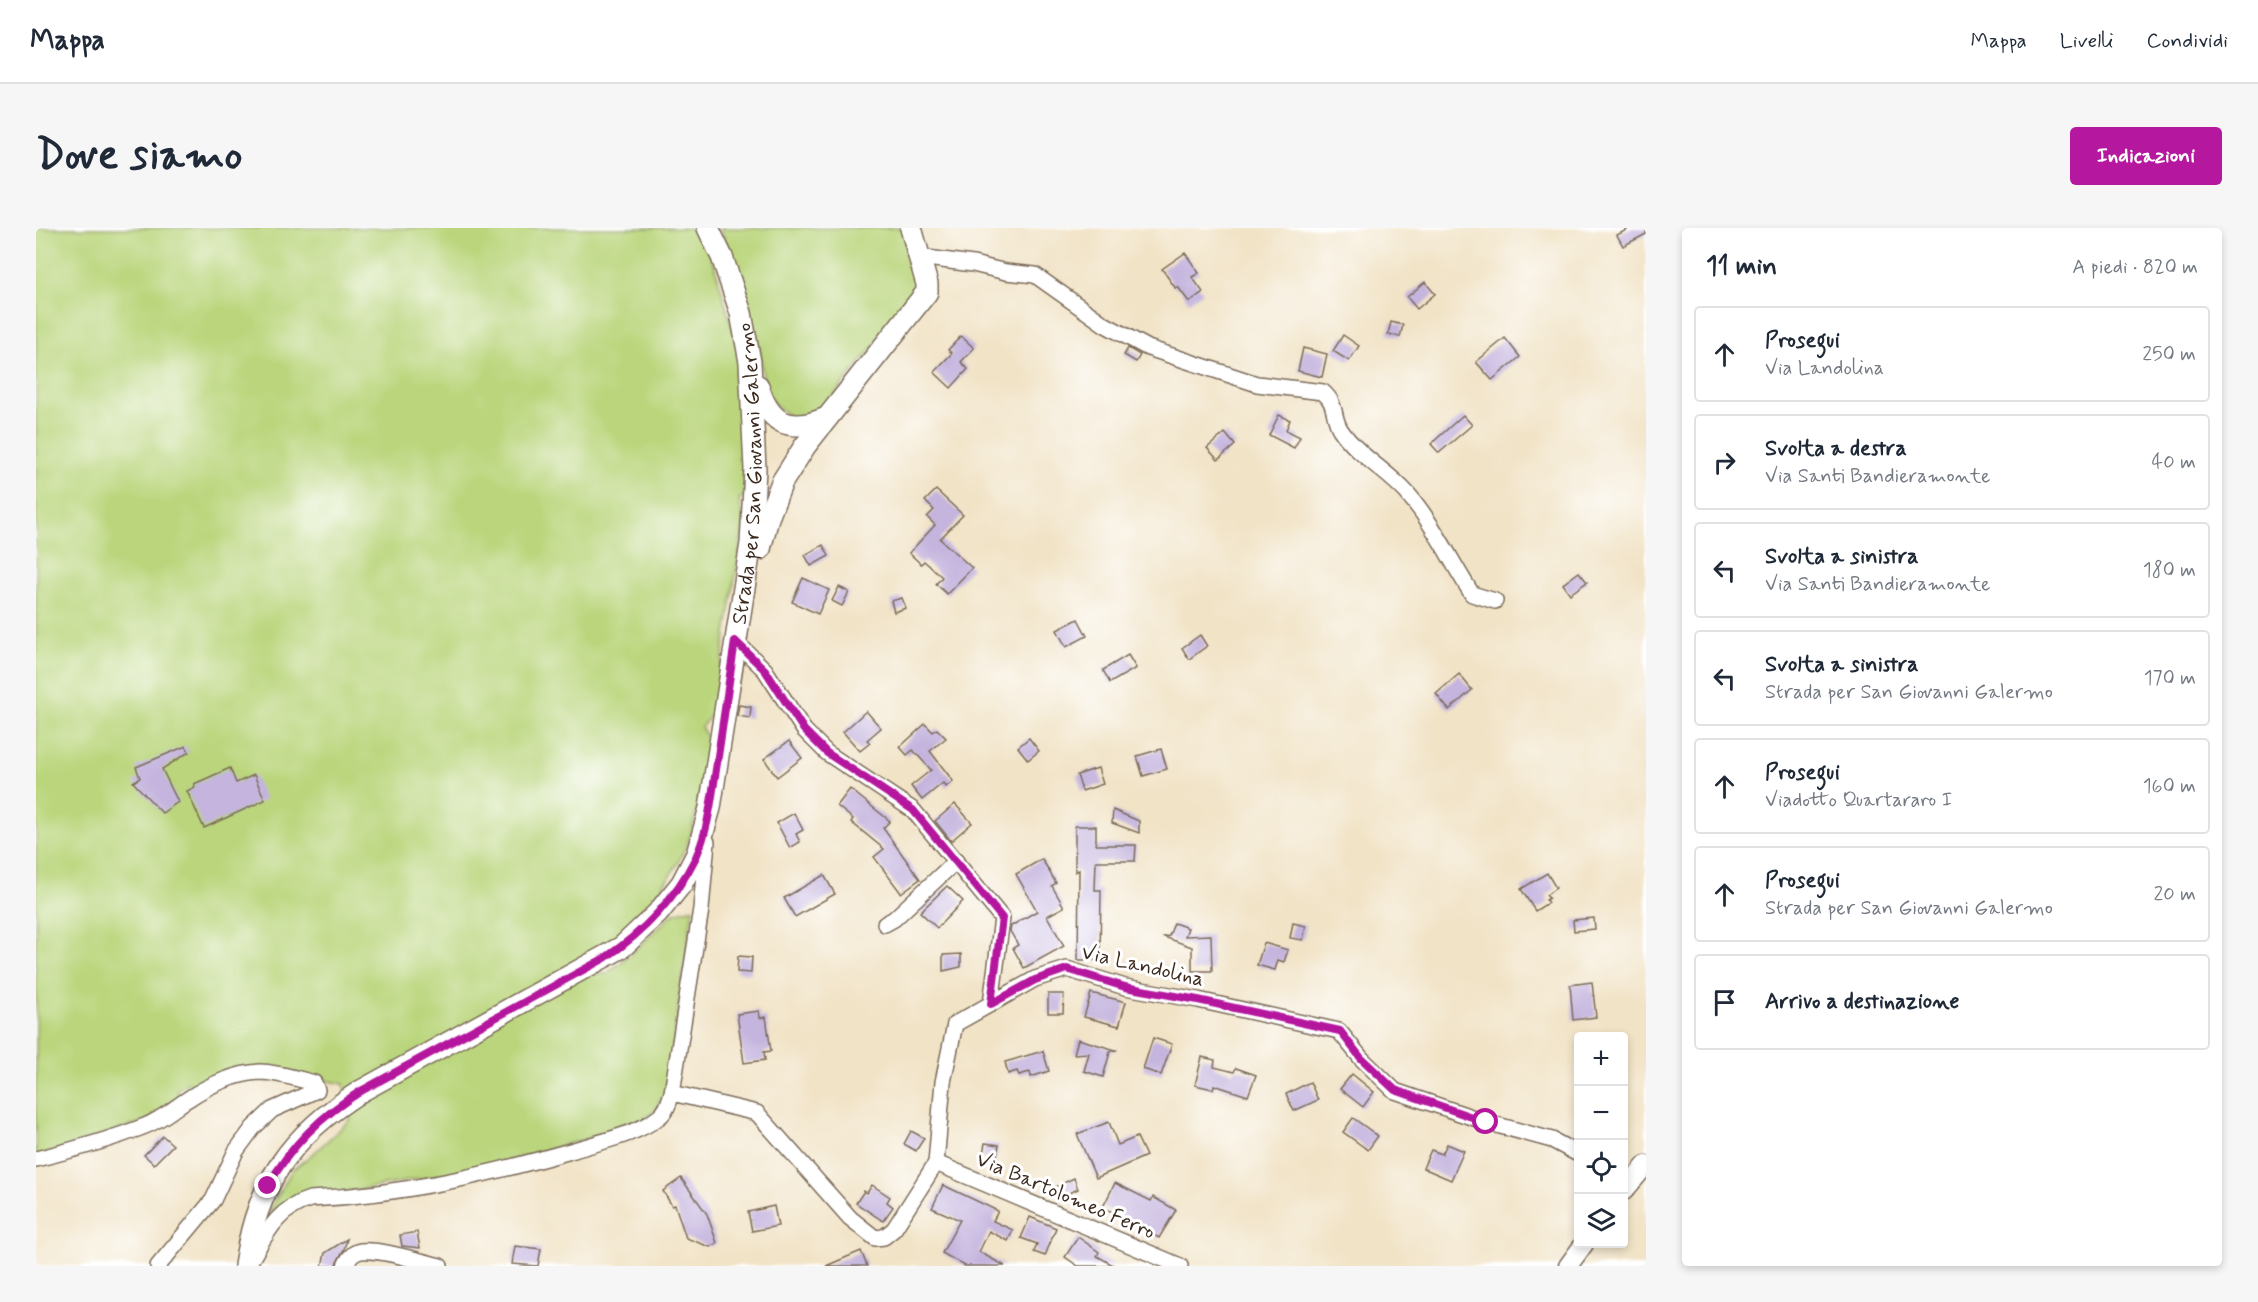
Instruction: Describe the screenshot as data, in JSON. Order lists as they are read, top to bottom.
{
  "streets": {
    "main road": ["Strada per San Giovanni Galermo"],
    "street": ["Via Landolina", "Via Bartolomeo Ferro"]
  },
  "crossings": [
    ["Via Landolina", "Via Bartolomeo Ferro"]
  ],
  "page": {
    "header": "Mappa",
    "nav": ["Mappa", "Livelli", "Condividi"],
    "buttons": "Indicazioni",
    "title": "Dove siamo",
    "heading": ["11 min", "A piedi · 820 m"],
    "list": [
      ["Prosegui", "Via Landolina", "250 m"],
      ["Svolta a destra", "Via Santi Bandieramonte", "40 m"],
      ["Svolta a sinistra", "Via Santi Bandieramonte", "180 m"],
      ["Svolta a sinistra", "Strada per San Giovanni Galermo", "170 m"],
      ["Prosegui", "Viadotto Quartararo I", "160 m"],
      ["Prosegui", "Strada per San Giovanni Galermo", "20 m"],
      "Arrivo a destinazione"
    ],
    "map_buttons": ["+", "−"]
  }
}
